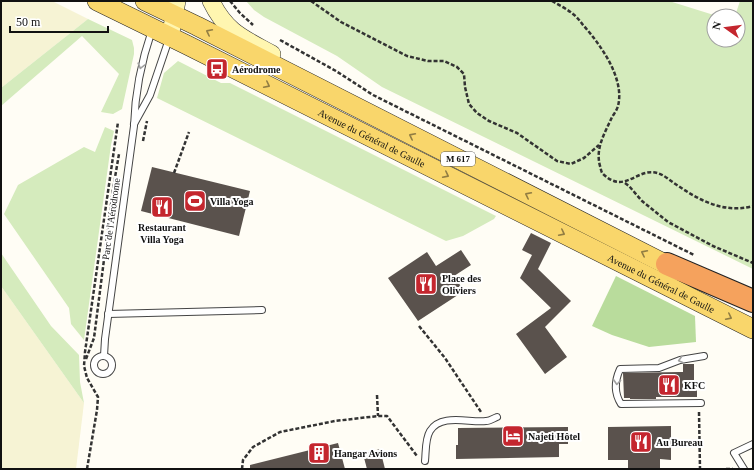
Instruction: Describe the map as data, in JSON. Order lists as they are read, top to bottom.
{
  "streets": {
    "main road": ["Avenue du Général de Gaulle", "M 617"],
    "lane": ["Parc de l'Aérodrome"]
  },
  "crossings": [
    ["Avenue du Général de Gaulle", "Parc de l'Aérodrome"]
  ],
  "places": {
    "bus stop": ["Aérodrome"],
    "sports": ["Villa Yoga"],
    "restaurant": [
      "Restaurant Villa Yoga",
      "Place des Oliviers",
      "KFC",
      "Au Bureau"
    ],
    "hotel": ["Najeti Hôtel"],
    "building": ["Hangar Avions"]
  },
  "scale_bar": "50 m",
  "north": "left"
}
